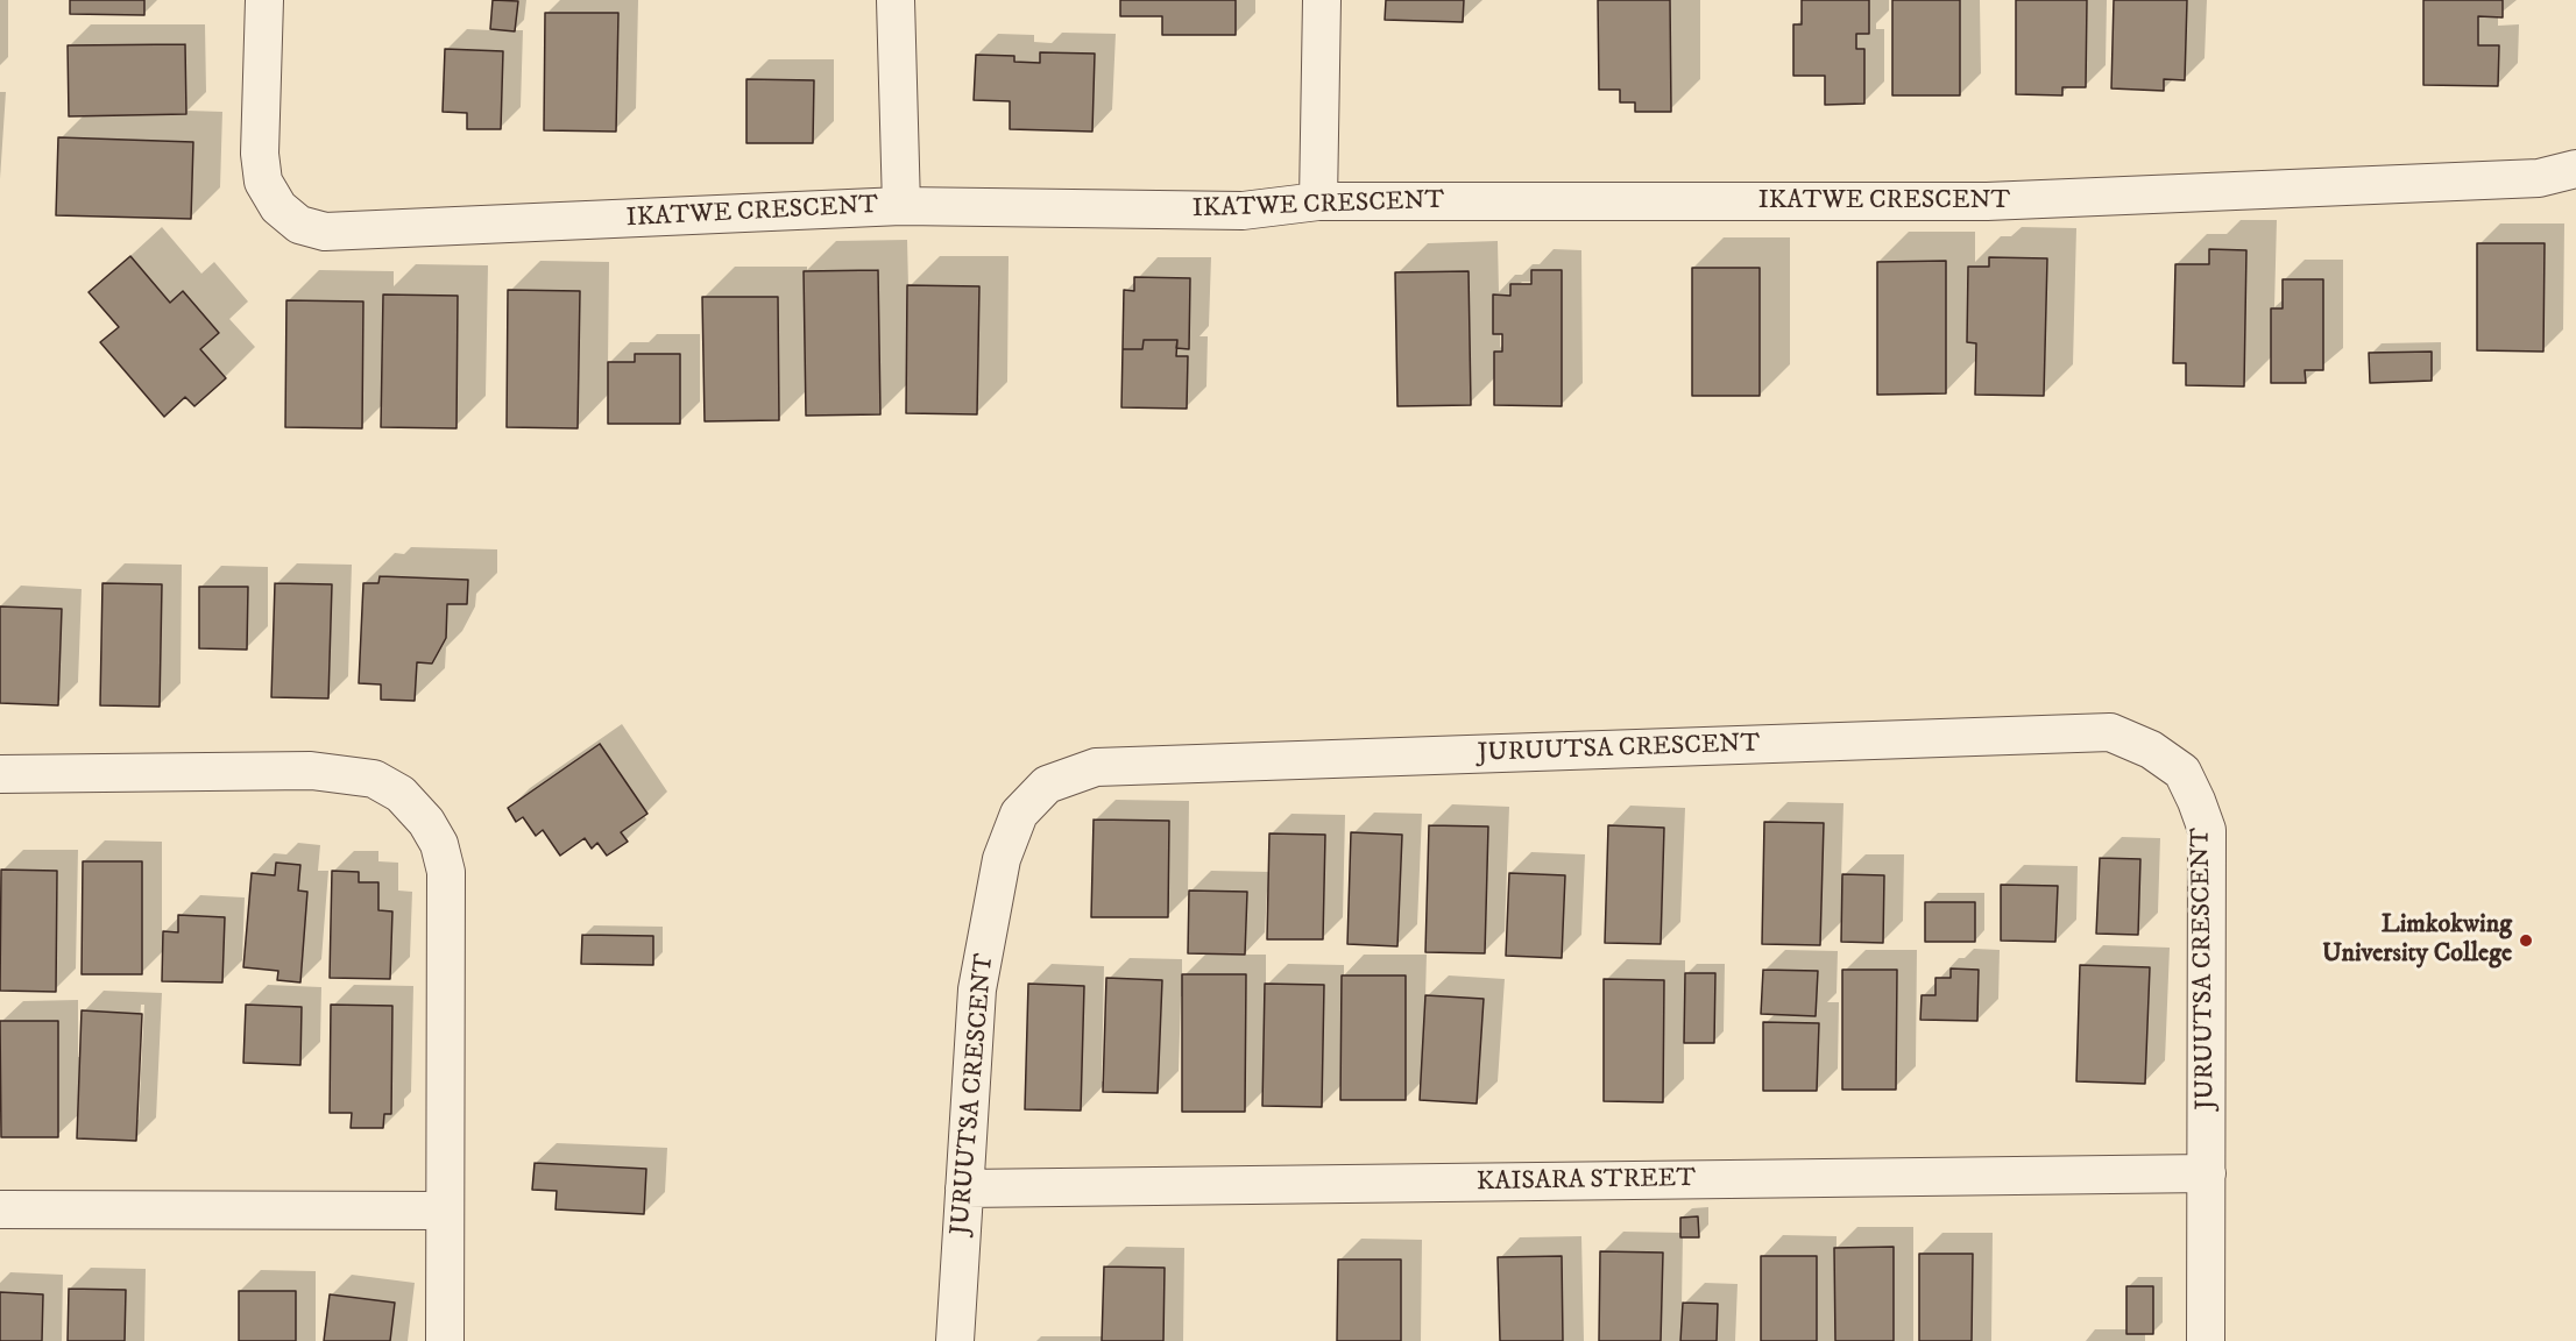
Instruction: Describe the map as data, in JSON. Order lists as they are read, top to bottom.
{
  "streets": {
    "street": ["IKATWE CRESCENT", "JURUUTSA CRESCENT", "KAISARA STREET"]
  },
  "crossings": [
    ["JURUUTSA CRESCENT", "KAISARA STREET"]
  ],
  "places": ["Limkokwing University College"]
}
